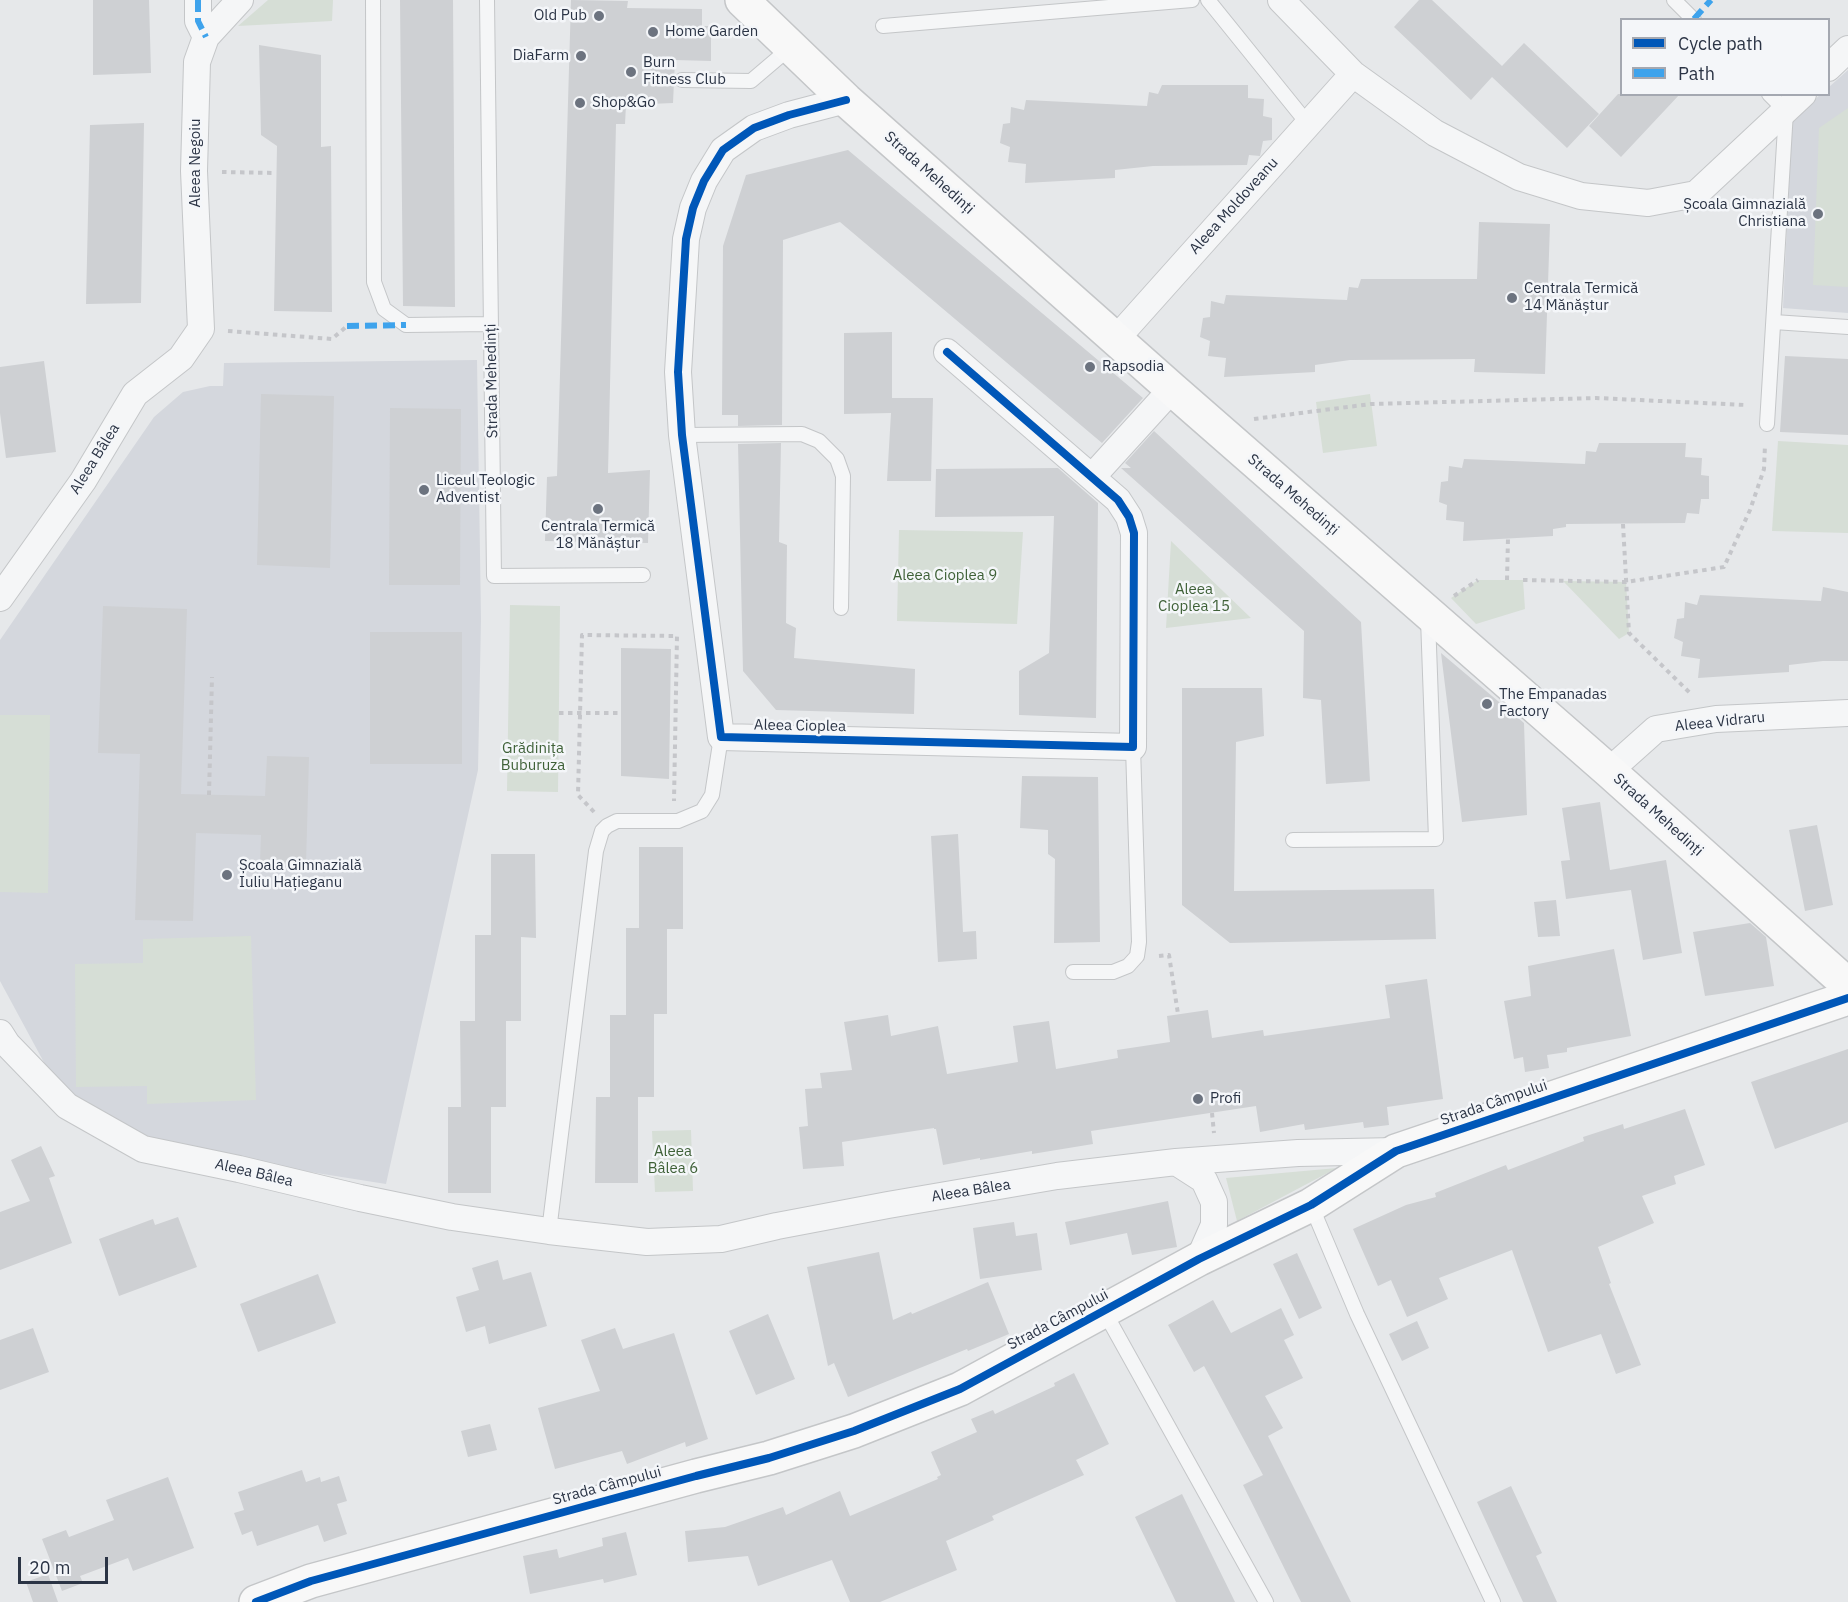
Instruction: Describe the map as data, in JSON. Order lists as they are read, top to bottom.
{
  "streets": {
    "street": [
      "Aleea Negoiu",
      "Strada Mehedinți",
      "Aleea Moldoveanu",
      "Aleea Bâlea",
      "Aleea Vidraru",
      "Aleea Cioplea",
      "Strada Câmpului"
    ]
  },
  "crossings": [
    ["Aleea Negoiu", "Aleea Bâlea"],
    ["Strada Mehedinți", "Aleea Moldoveanu"],
    ["Strada Mehedinți", "Aleea Vidraru"],
    ["Aleea Bâlea", "Strada Câmpului"]
  ],
  "parks": [
    "Aleea Cioplea 9",
    "Aleea Cioplea 15",
    "Grădinița Buburuza",
    "Aleea Bâlea 6"
  ],
  "places": [
    "Old Pub",
    "Home Garden",
    "DiaFarm",
    "Burn Fitness Club",
    "Shop&Go",
    "Școala Gimnazială Christiana",
    "Centrala Termică 14 Mănăștur",
    "Rapsodia",
    "Liceul Teologic Adventist",
    "Centrala Termică 18 Mănăștur",
    "The Empanadas Factory",
    "Școala Gimnazială Iuliu Hațieganu",
    "Profi"
  ],
  "legend": ["Cycle path", "Path"],
  "scale_bar": "20 m"
}
